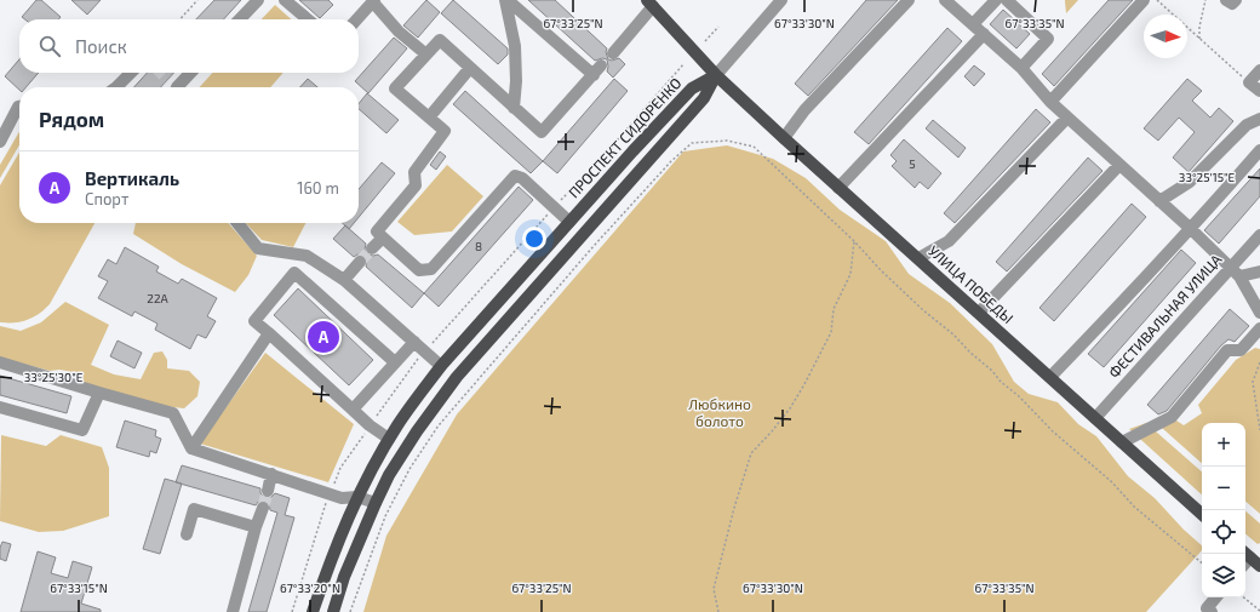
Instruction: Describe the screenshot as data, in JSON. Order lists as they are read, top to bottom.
{
  "streets": {
    "main road": ["ПРОСПЕКТ СИДОРЕНКО", "УЛИЦА ПОБЕДЫ"],
    "street": ["ФЕСТИВАЛЬНАЯ УЛИЦА"]
  },
  "crossings": [
    ["ПРОСПЕКТ СИДОРЕНКО", "УЛИЦА ПОБЕДЫ"],
    ["УЛИЦА ПОБЕДЫ", "ФЕСТИВАЛЬНАЯ УЛИЦА"]
  ],
  "parks": ["Любкино болото"],
  "house_numbers": ["5", "8", "22А"],
  "north": "right",
  "page": {
    "search": "Поиск",
    "heading": "Рядом",
    "list": [
      {
        "mark": "A",
        "name": "Вертикаль",
        "note": "Спорт",
        "value": "160 m"
      }
    ],
    "pins": "A",
    "map_buttons": ["+", "−"]
  },
  "coordinates": [
    "67°33'25\"N",
    "67°33'30\"N",
    "67°33'35\"N",
    "33°25'15\"E",
    "33°25'30\"E",
    "67°33'15\"N",
    "67°33'20\"N"
  ]
}
